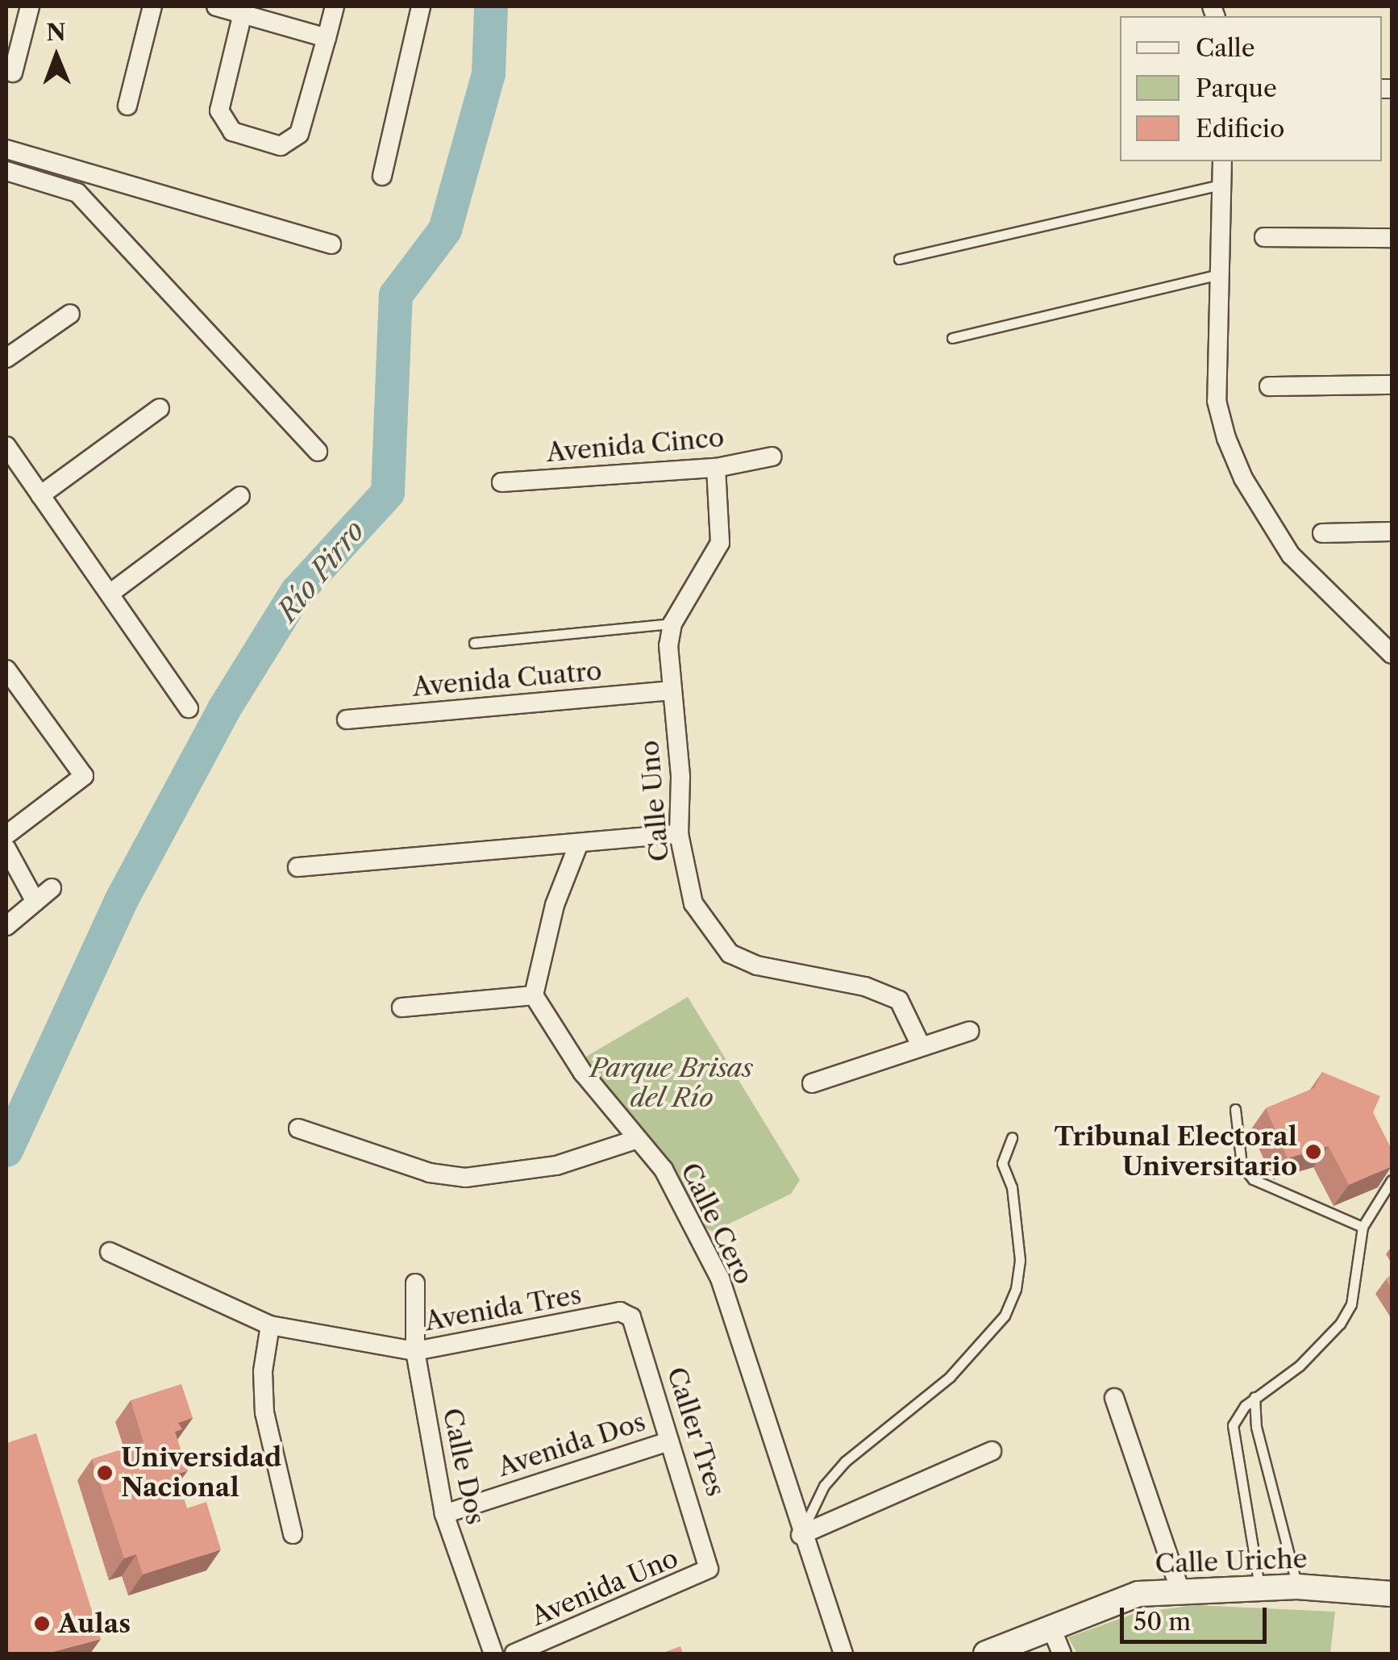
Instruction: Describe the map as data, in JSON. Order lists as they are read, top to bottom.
{
  "streets": {
    "main road": ["Calle Uriche"],
    "street": [
      "Avenida Cinco",
      "Avenida Cuatro",
      "Calle Uno",
      "Calle Cero",
      "Avenida Tres",
      "Caller Tres",
      "Avenida Dos",
      "Calle Dos",
      "Avenida Uno"
    ]
  },
  "crossings": [
    ["Avenida Cinco", "Calle Uno"],
    ["Avenida Cuatro", "Calle Uno"],
    ["Avenida Tres", "Caller Tres"],
    ["Avenida Tres", "Calle Dos"],
    ["Caller Tres", "Avenida Dos"],
    ["Caller Tres", "Avenida Uno"],
    ["Avenida Dos", "Calle Dos"]
  ],
  "water": ["Río Pirro"],
  "parks": ["Parque Brisas del Río"],
  "places": ["Tribunal Electoral Universitario", "Universidad Nacional", "Aulas"],
  "legend": ["Calle", "Parque", "Edificio"],
  "scale_bar": "50 m",
  "north": "top"
}
